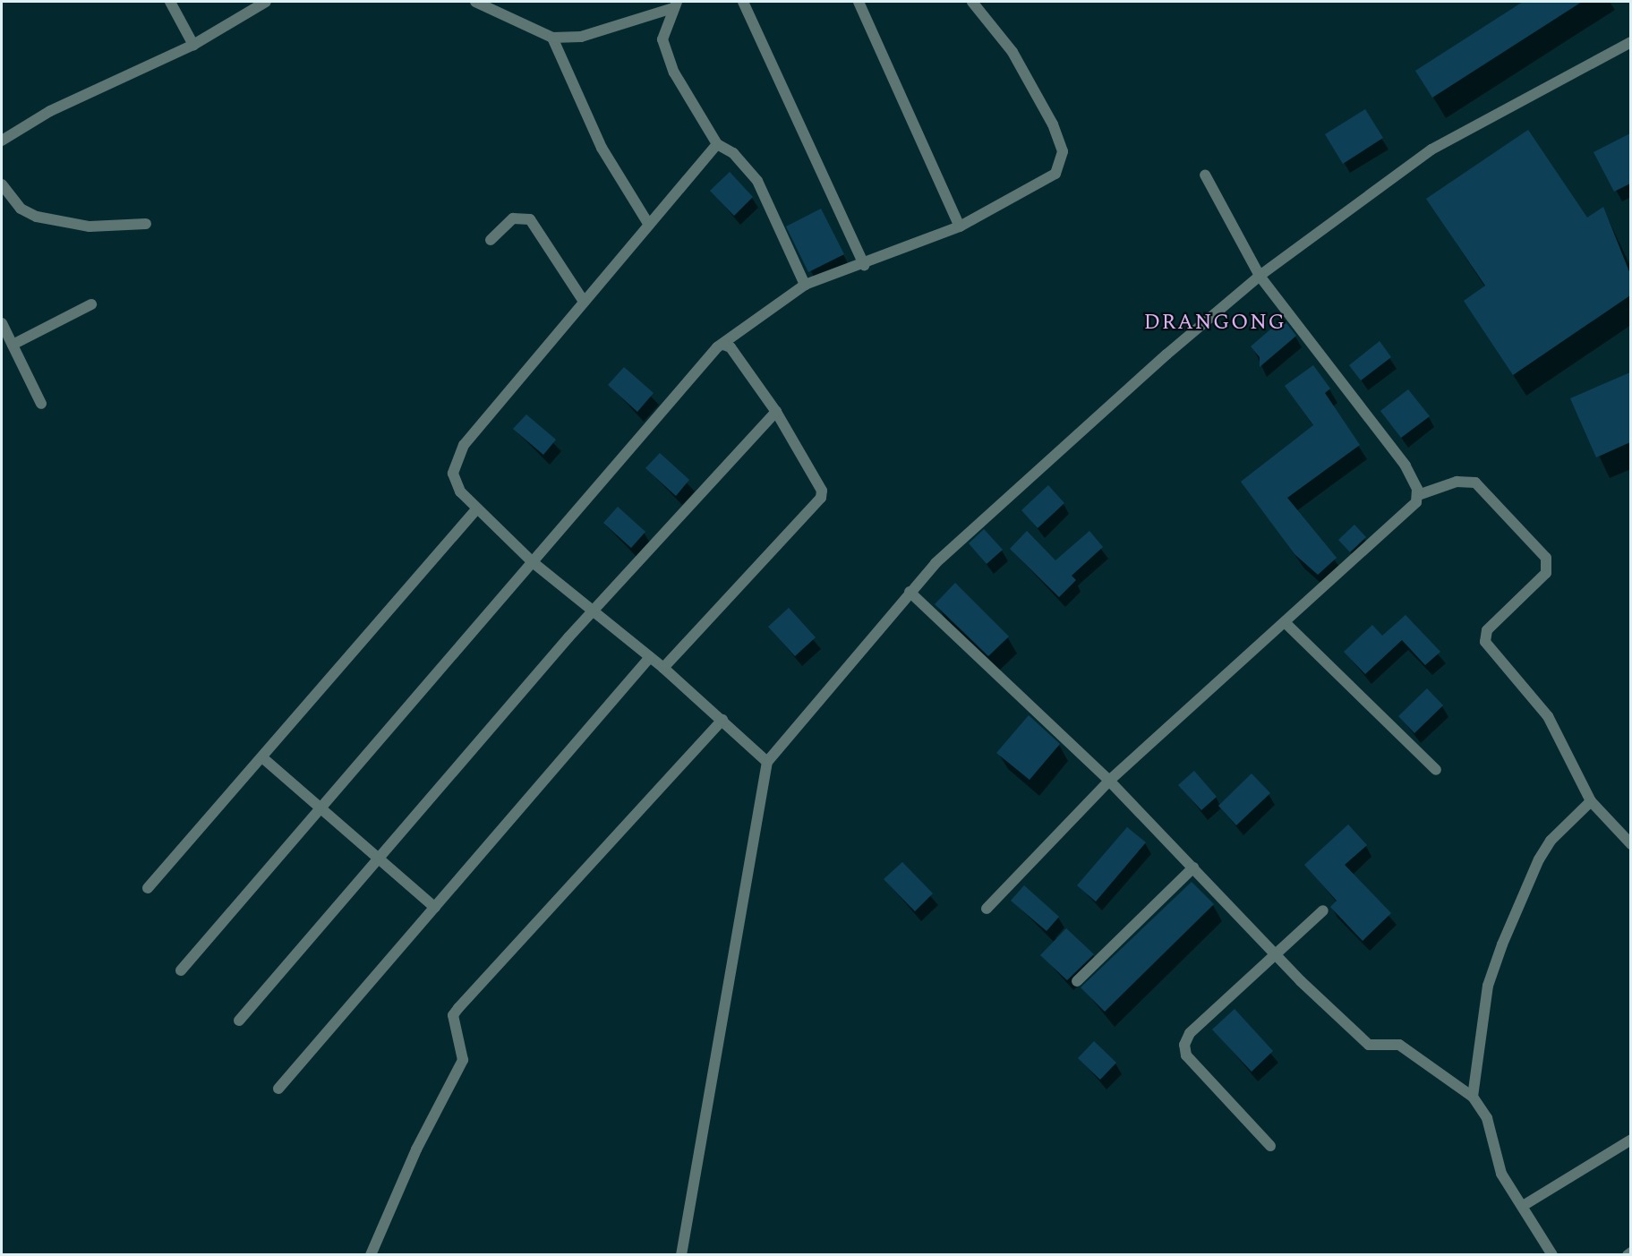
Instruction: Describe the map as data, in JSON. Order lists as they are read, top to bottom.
{
  "districts": ["DRANGONG"]
}
